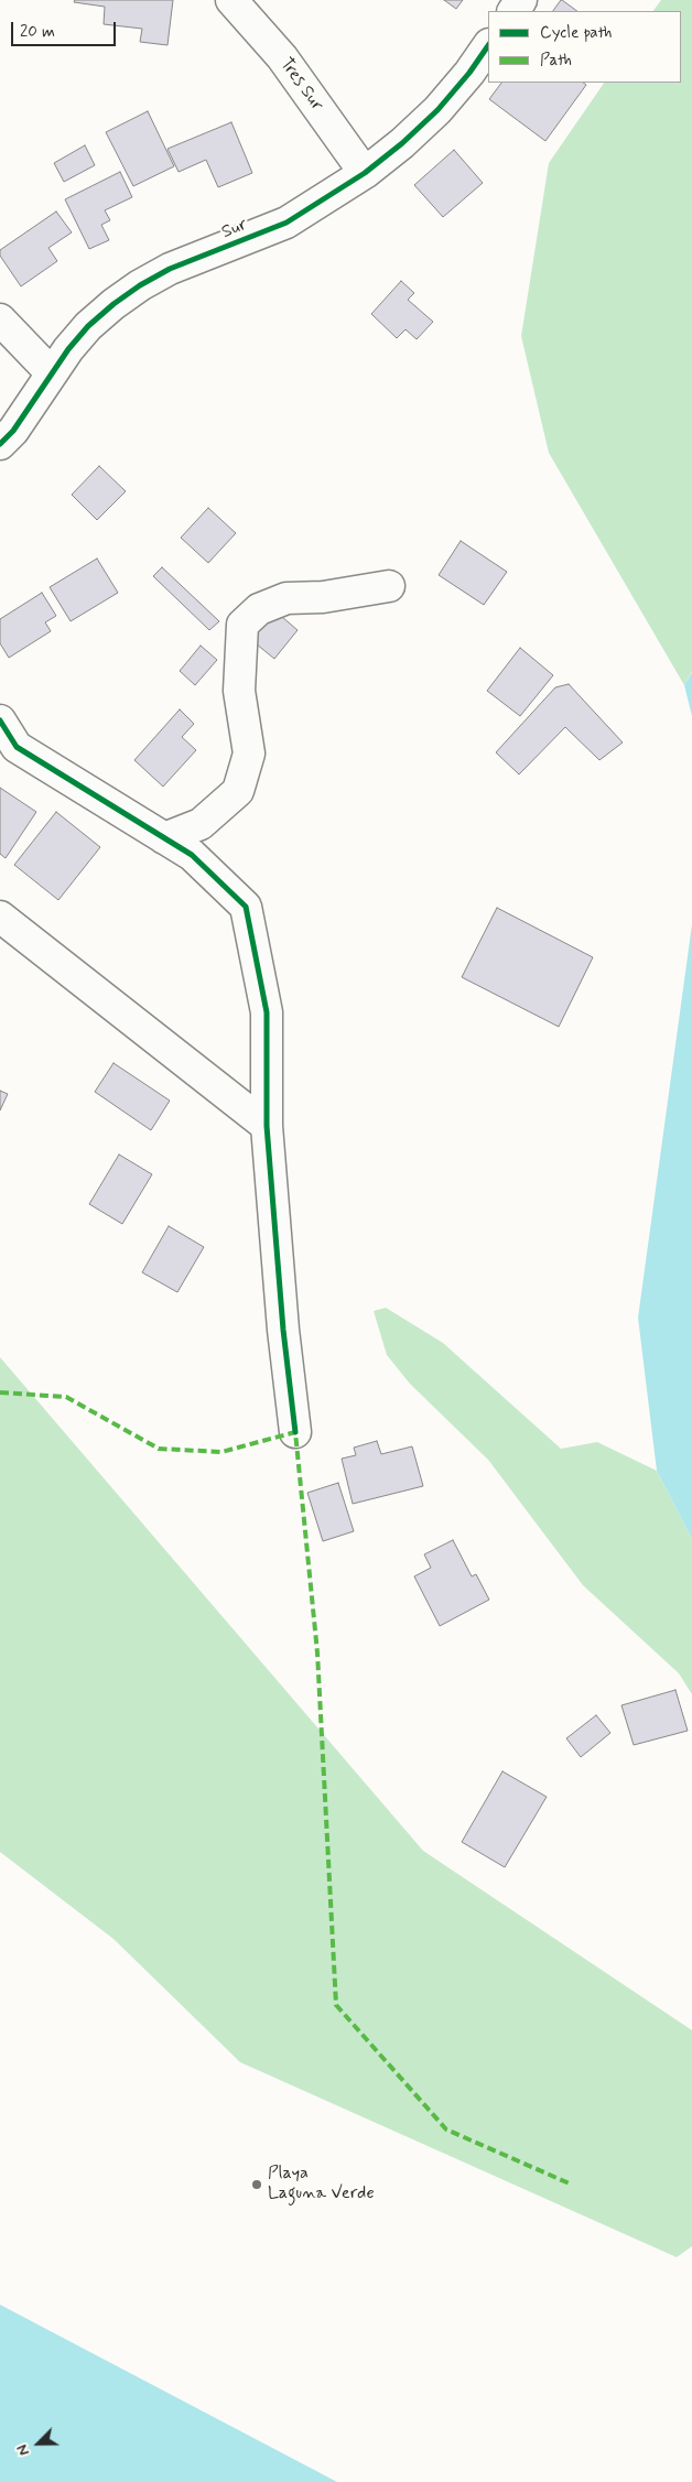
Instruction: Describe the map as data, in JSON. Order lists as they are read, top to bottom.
{
  "streets": {
    "street": ["Tres Sur", "Sur"]
  },
  "crossings": [
    ["Tres Sur", "Sur"]
  ],
  "places": ["Playa Laguna Verde"],
  "legend": ["Cycle path", "Path"],
  "scale_bar": "20 m",
  "north": "bottom left"
}
